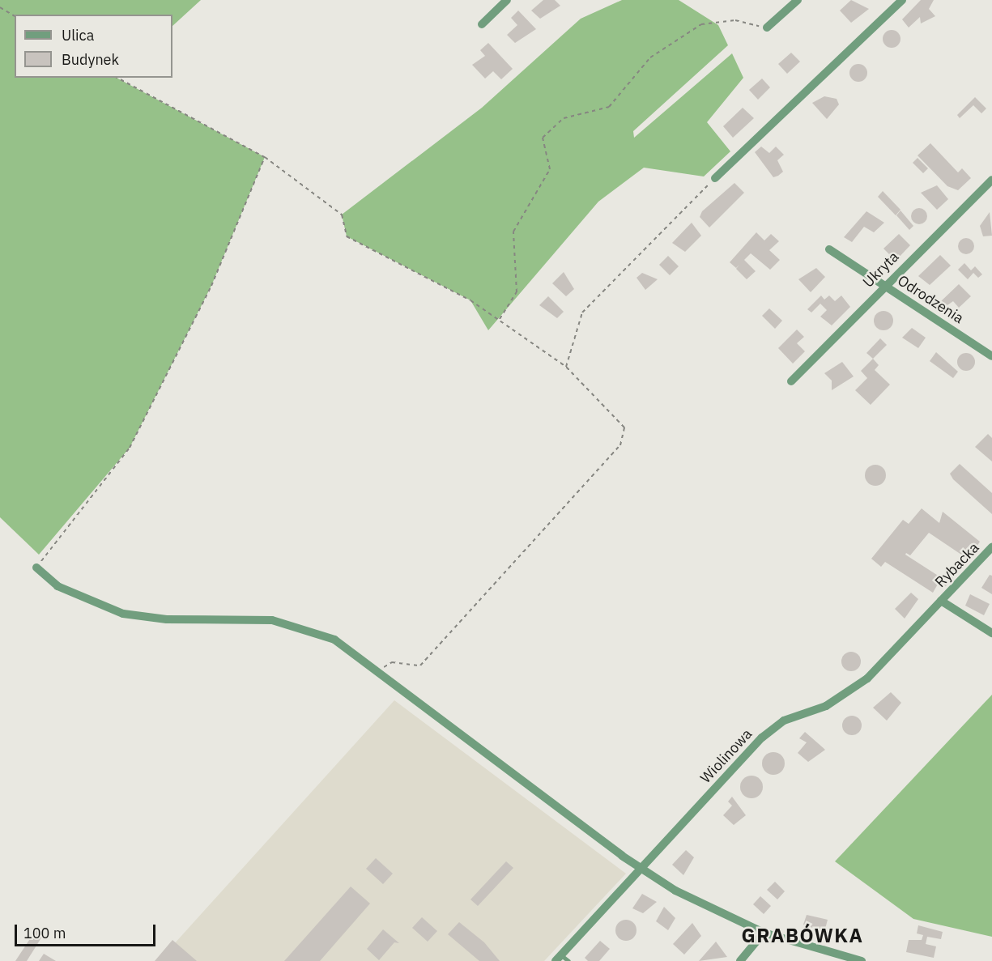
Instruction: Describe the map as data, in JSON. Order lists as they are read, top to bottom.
{
  "streets": {
    "street": [
      "Ukryta",
      "Odrodzenia",
      "Rybacka",
      "Wiolinowa"
    ]
  },
  "crossings": [
    ["Ukryta", "Odrodzenia"],
    ["Rybacka", "Wiolinowa"]
  ],
  "districts": ["GRABÓWKA"],
  "legend": ["Ulica", "Budynek"],
  "scale_bar": "100 m"
}
